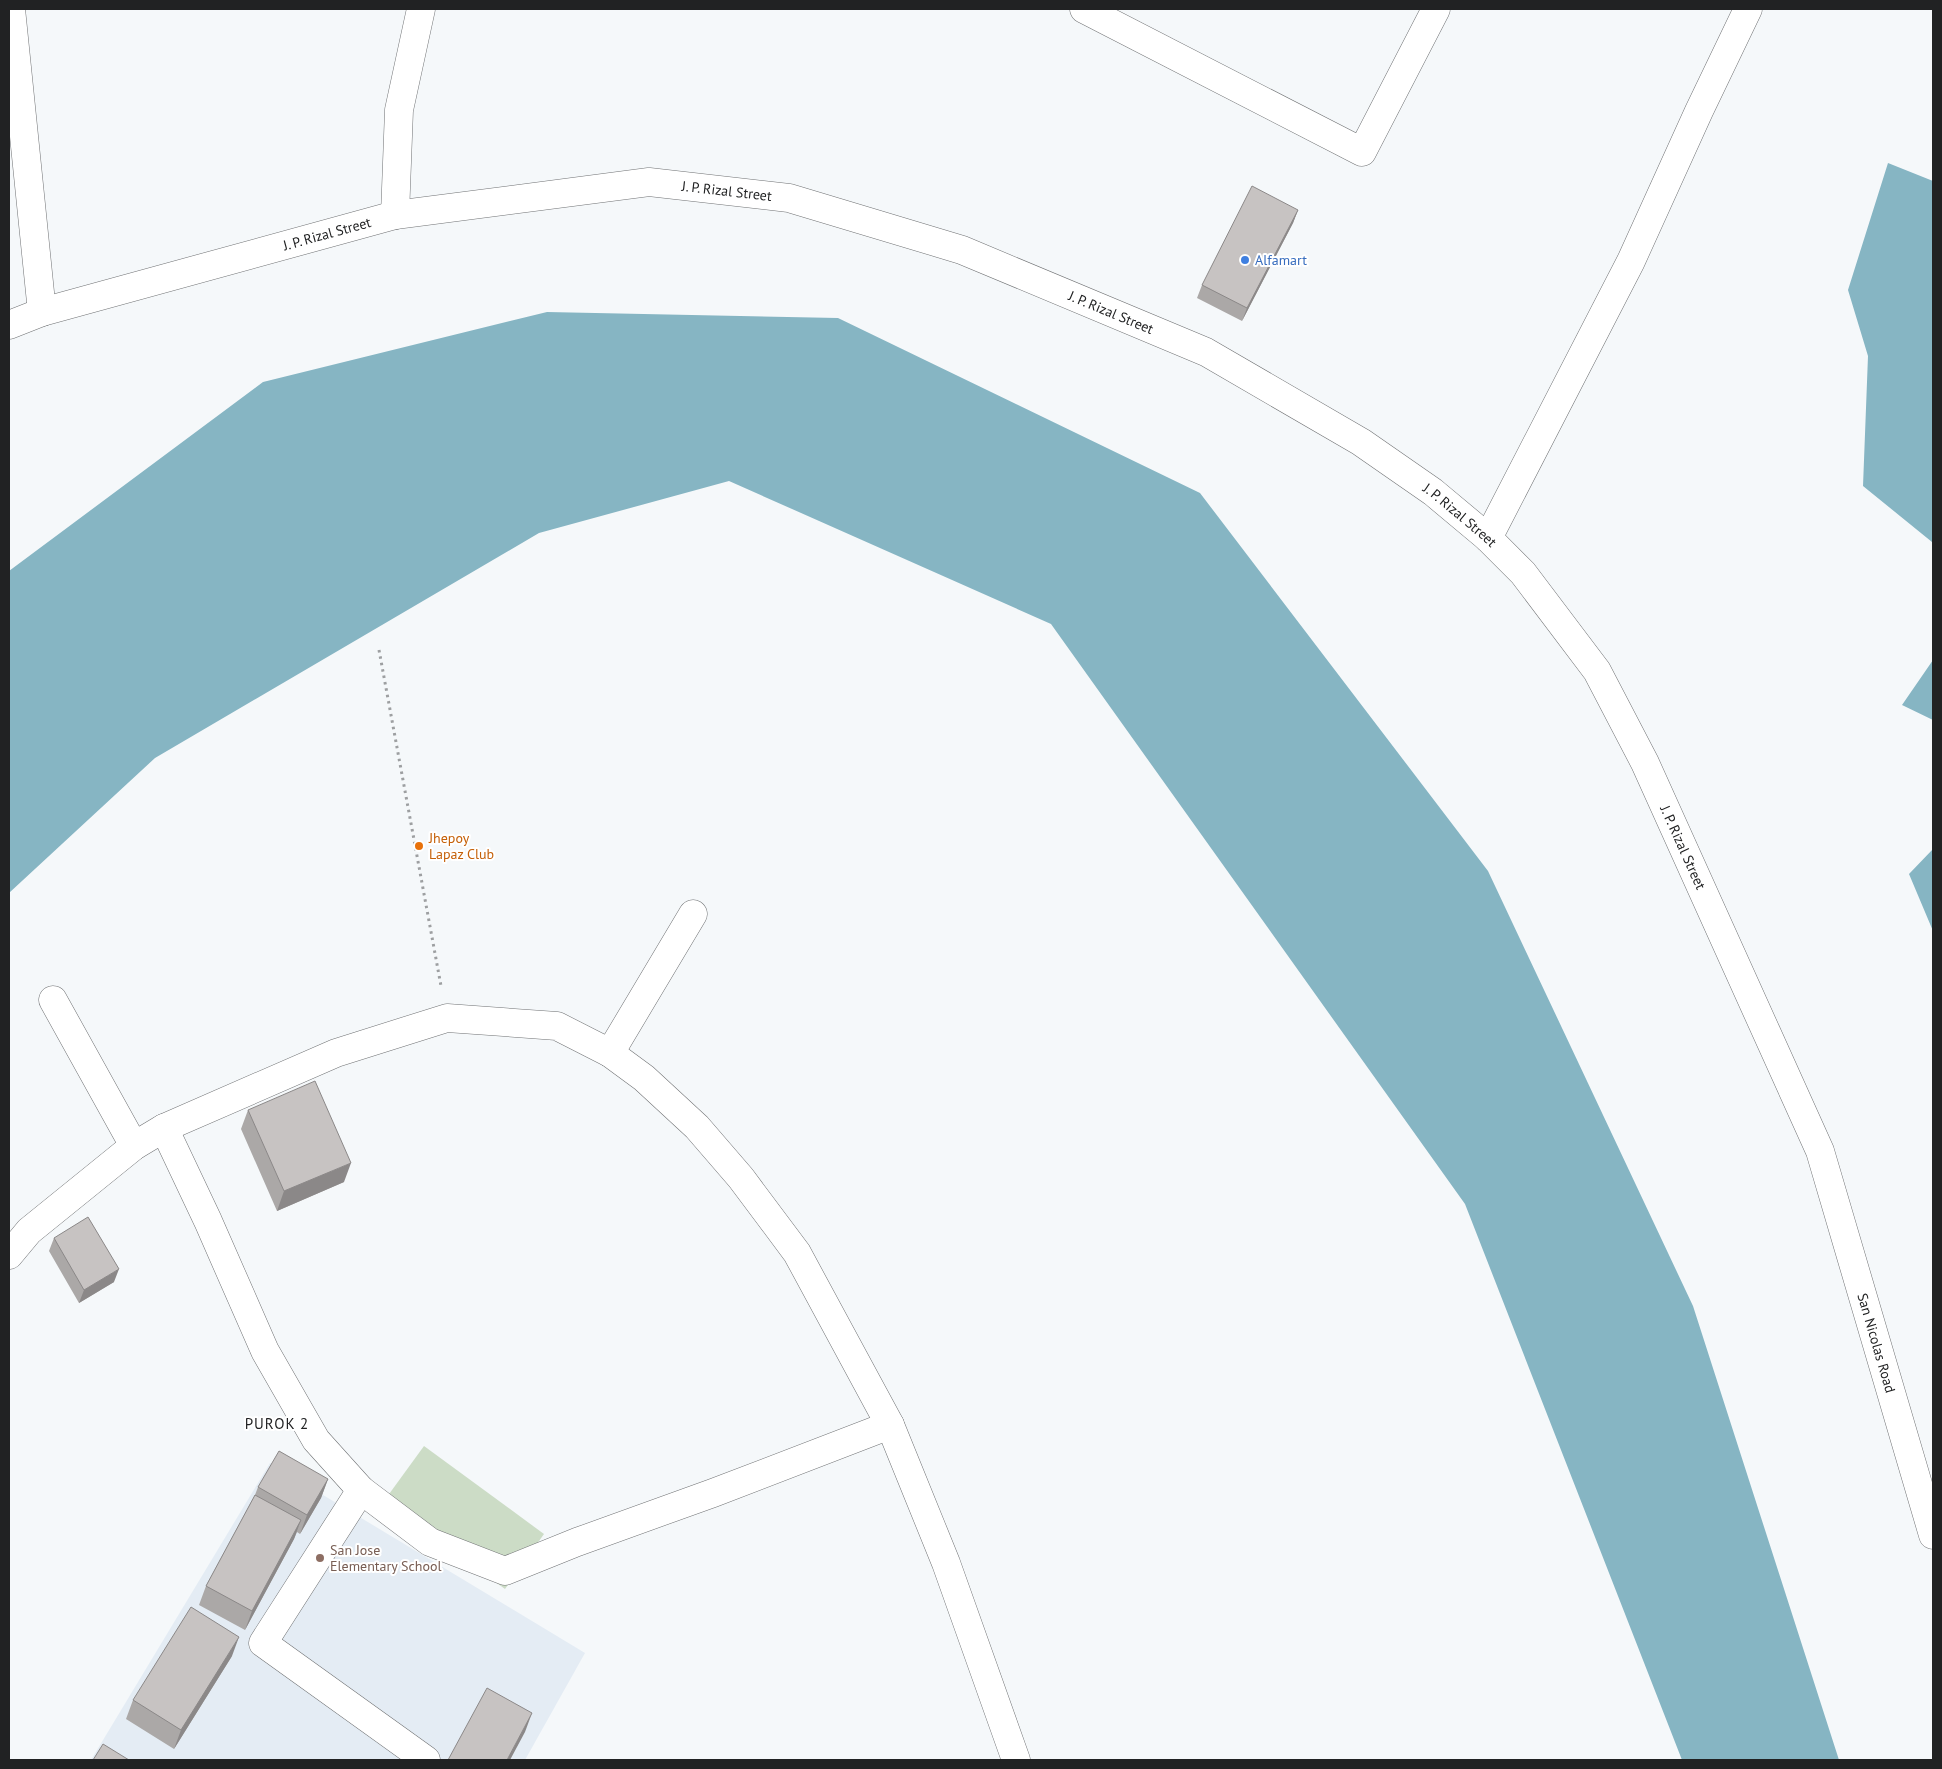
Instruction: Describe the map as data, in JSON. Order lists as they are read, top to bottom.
{
  "streets": {
    "street": ["J. P. Rizal Street", "San Nicolas Road"]
  },
  "crossings": [
    ["J. P. Rizal Street", "San Nicolas Road"]
  ],
  "districts": ["PUROK 2"],
  "places": ["Alfamart", "Jhepoy Lapaz Club", "San Jose Elementary School"]
}
